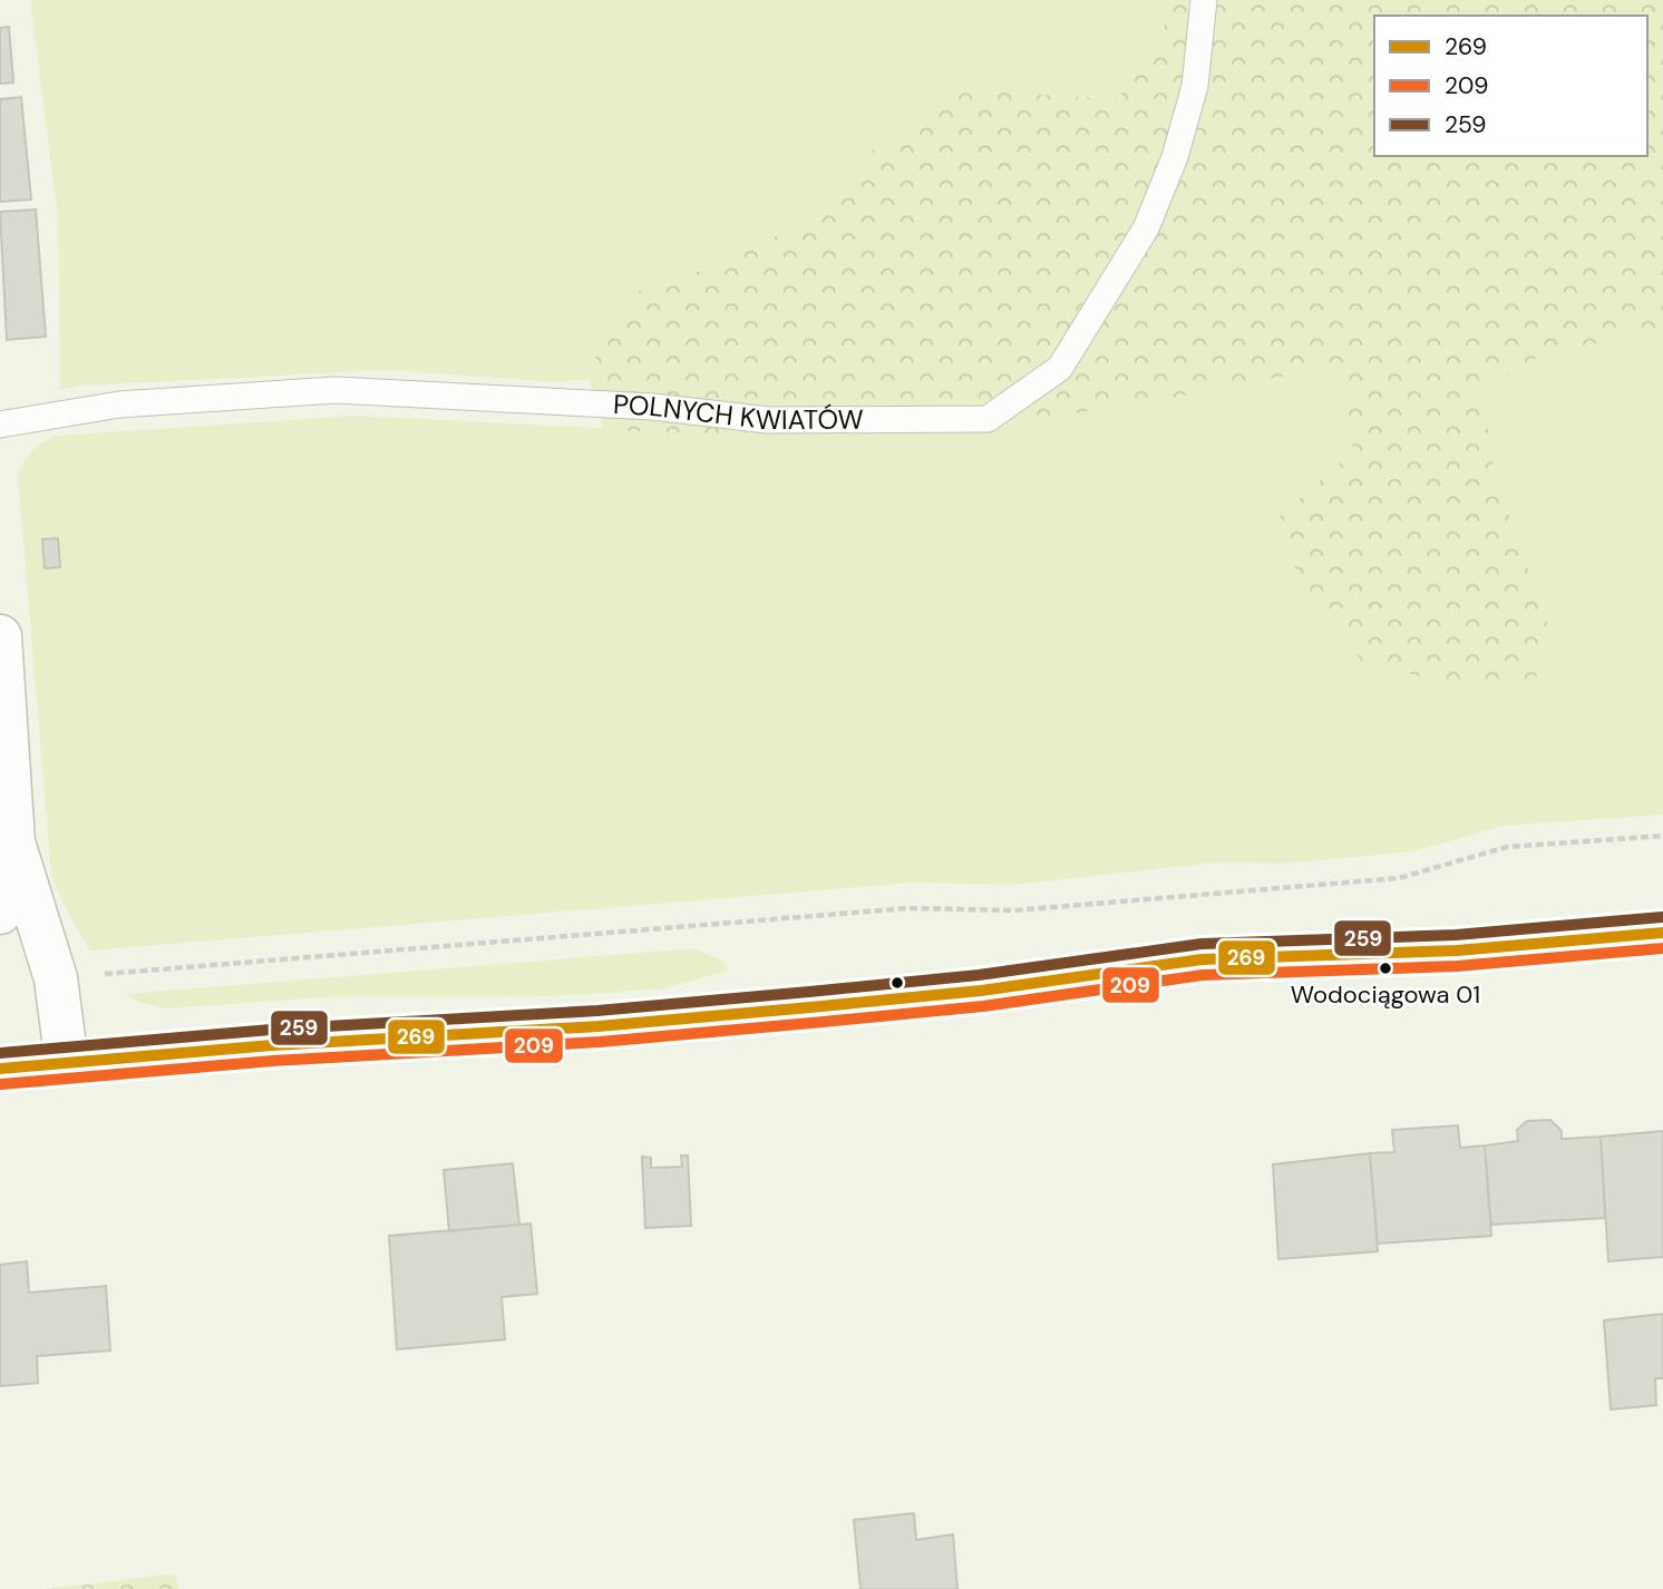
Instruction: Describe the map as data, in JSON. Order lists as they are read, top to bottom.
{
  "streets": {
    "lane": ["POLNYCH KWIATÓW"]
  },
  "places": ["Wodociągowa 01"],
  "lines": ["transit line 259", "transit line 269", "transit line 209"],
  "legend": ["269", "209", "259"]
}
